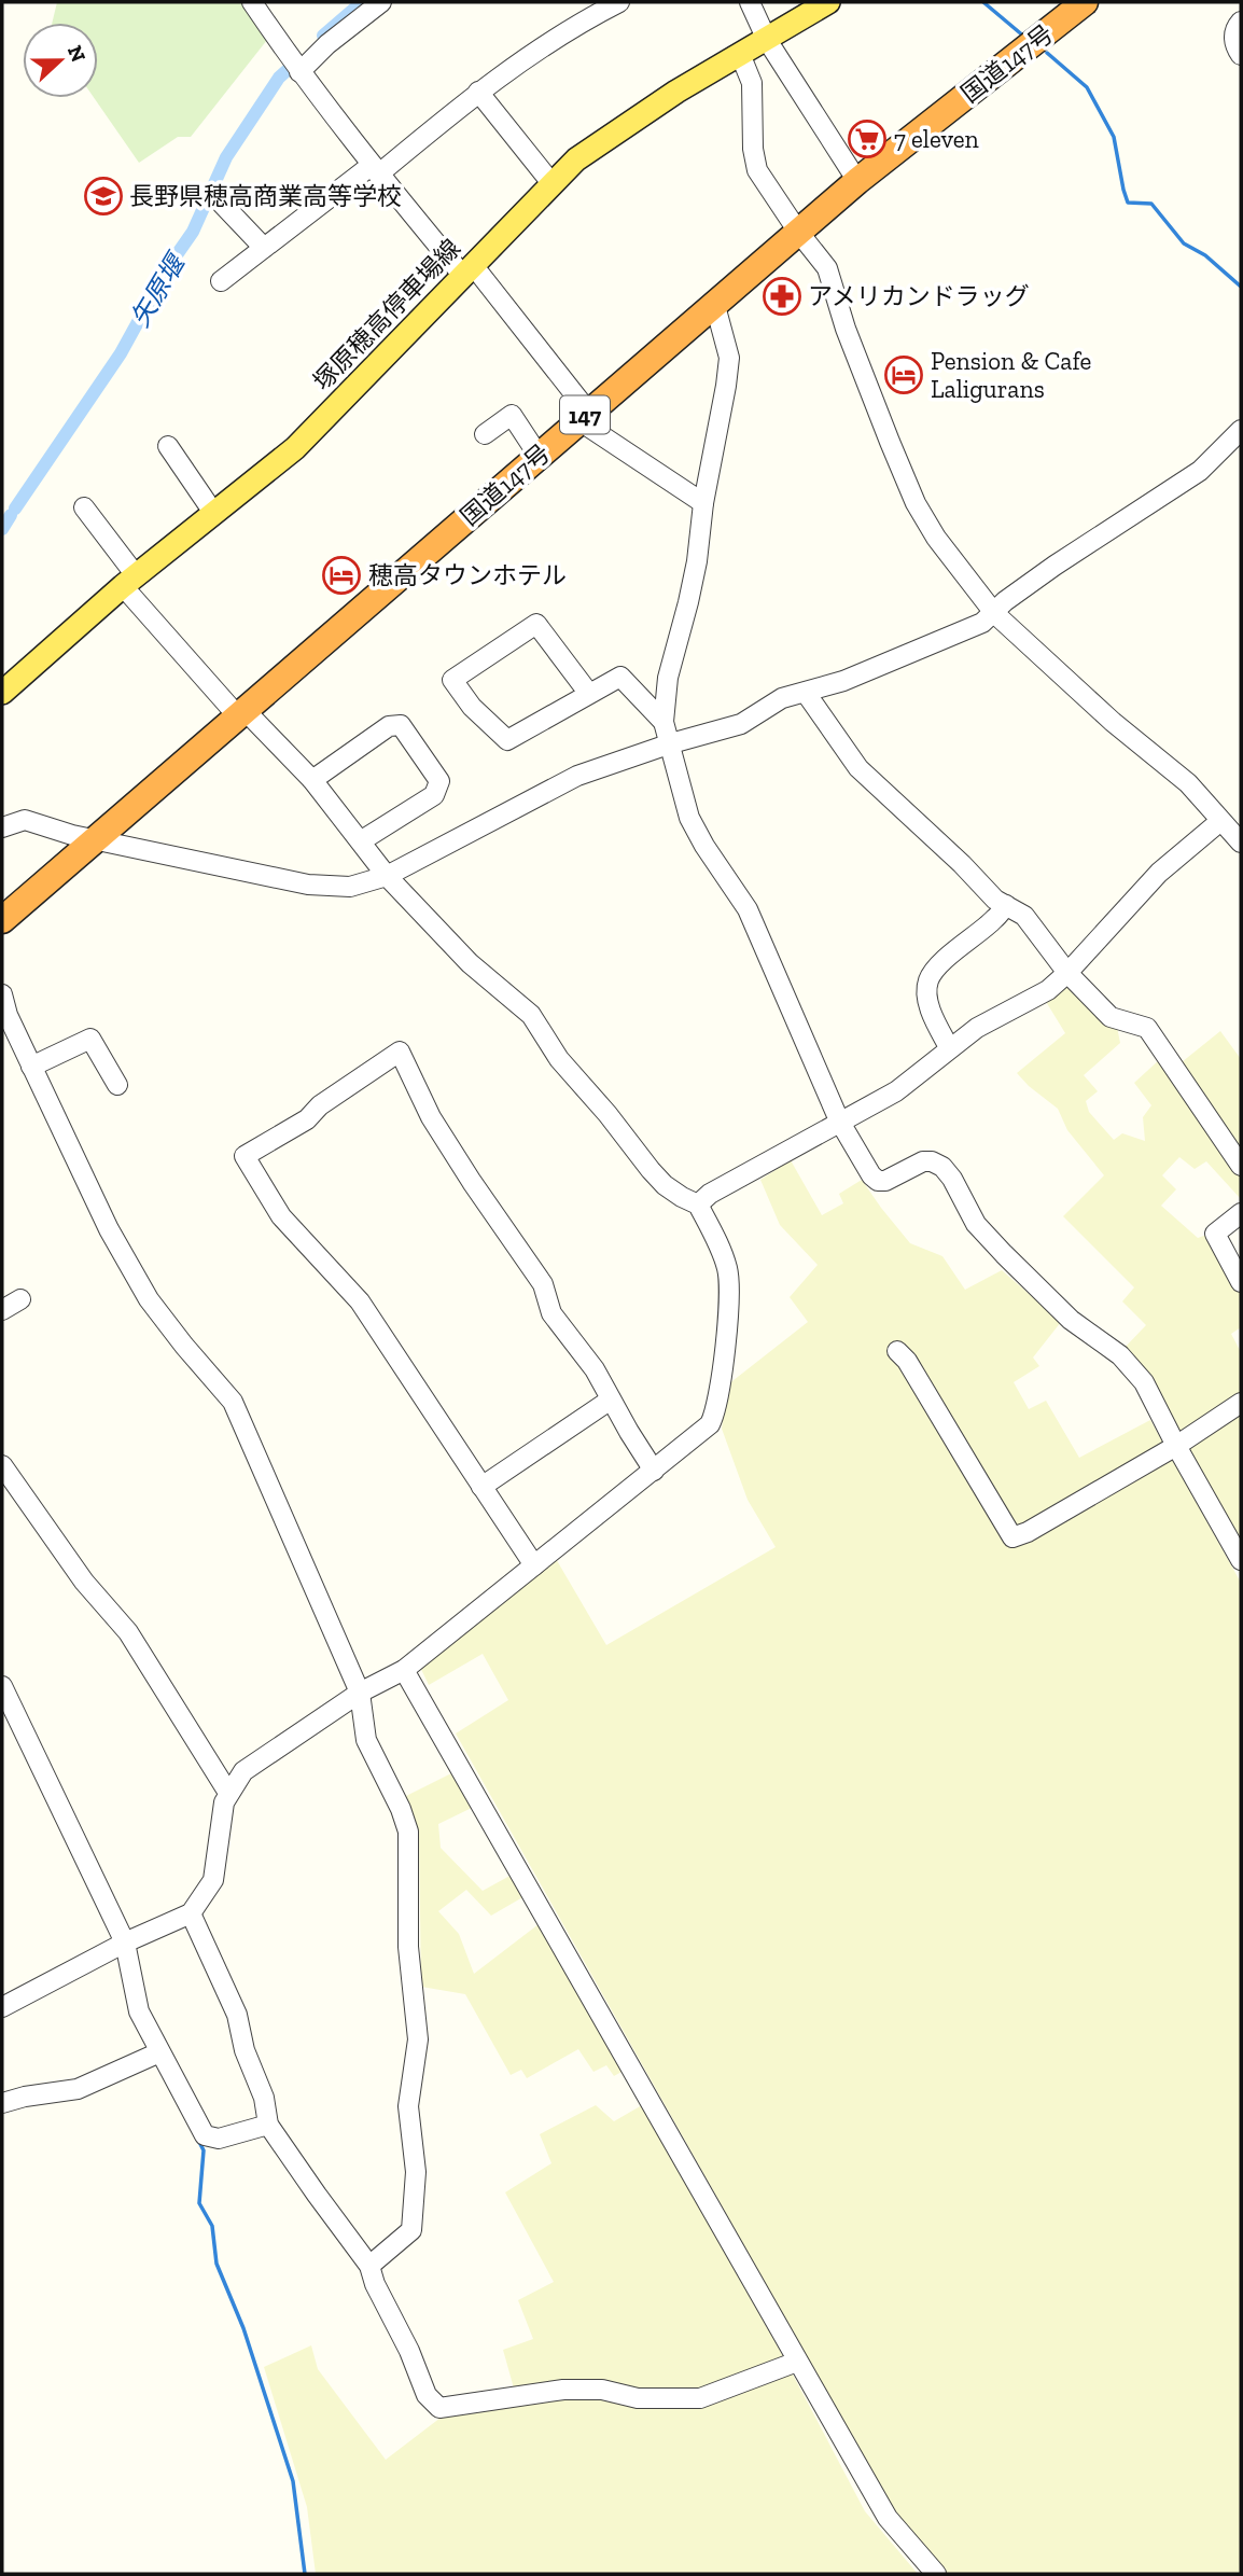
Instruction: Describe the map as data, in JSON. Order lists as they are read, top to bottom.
{
  "streets": {
    "highway": ["国道147号", "147"],
    "main road": ["塚原穂高停車場線"]
  },
  "water": ["矢原堰"],
  "places": {
    "supermarket": ["7 eleven"],
    "school or university": ["長野県穂高商業高等学校"],
    "pharmacy": ["アメリカンドラッグ"],
    "hotel": ["Pension & Cafe Laligurans", "穂高タウンホテル"]
  },
  "north": "right"
}
